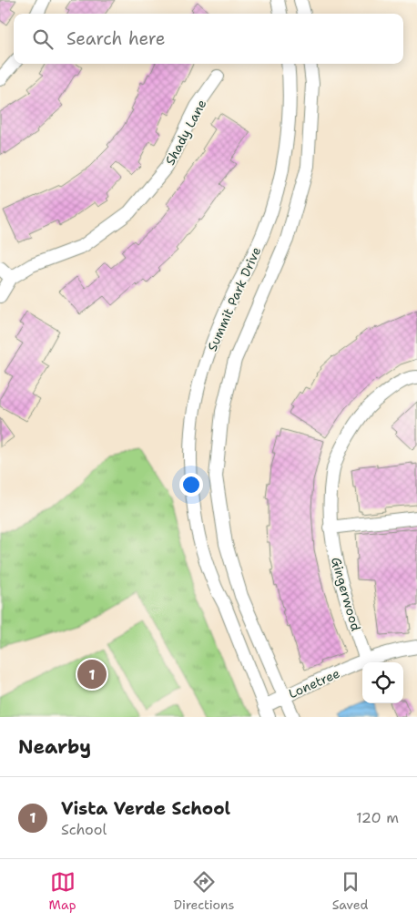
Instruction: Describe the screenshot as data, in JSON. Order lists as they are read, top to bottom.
{
  "streets": {
    "street": [
      "Shady Lane",
      "Summit Park Drive",
      "Gingerwood",
      "Lonetree"
    ]
  },
  "crossings": [
    ["Summit Park Drive", "Lonetree"],
    ["Gingerwood", "Lonetree"]
  ],
  "page": {
    "search": "Search here",
    "pins": "1",
    "heading": "Nearby",
    "list": [
      {
        "mark": "1",
        "name": "Vista Verde School",
        "note": "School",
        "value": "120 m"
      }
    ],
    "nav": ["Map", "Directions", "Saved"]
  }
}
